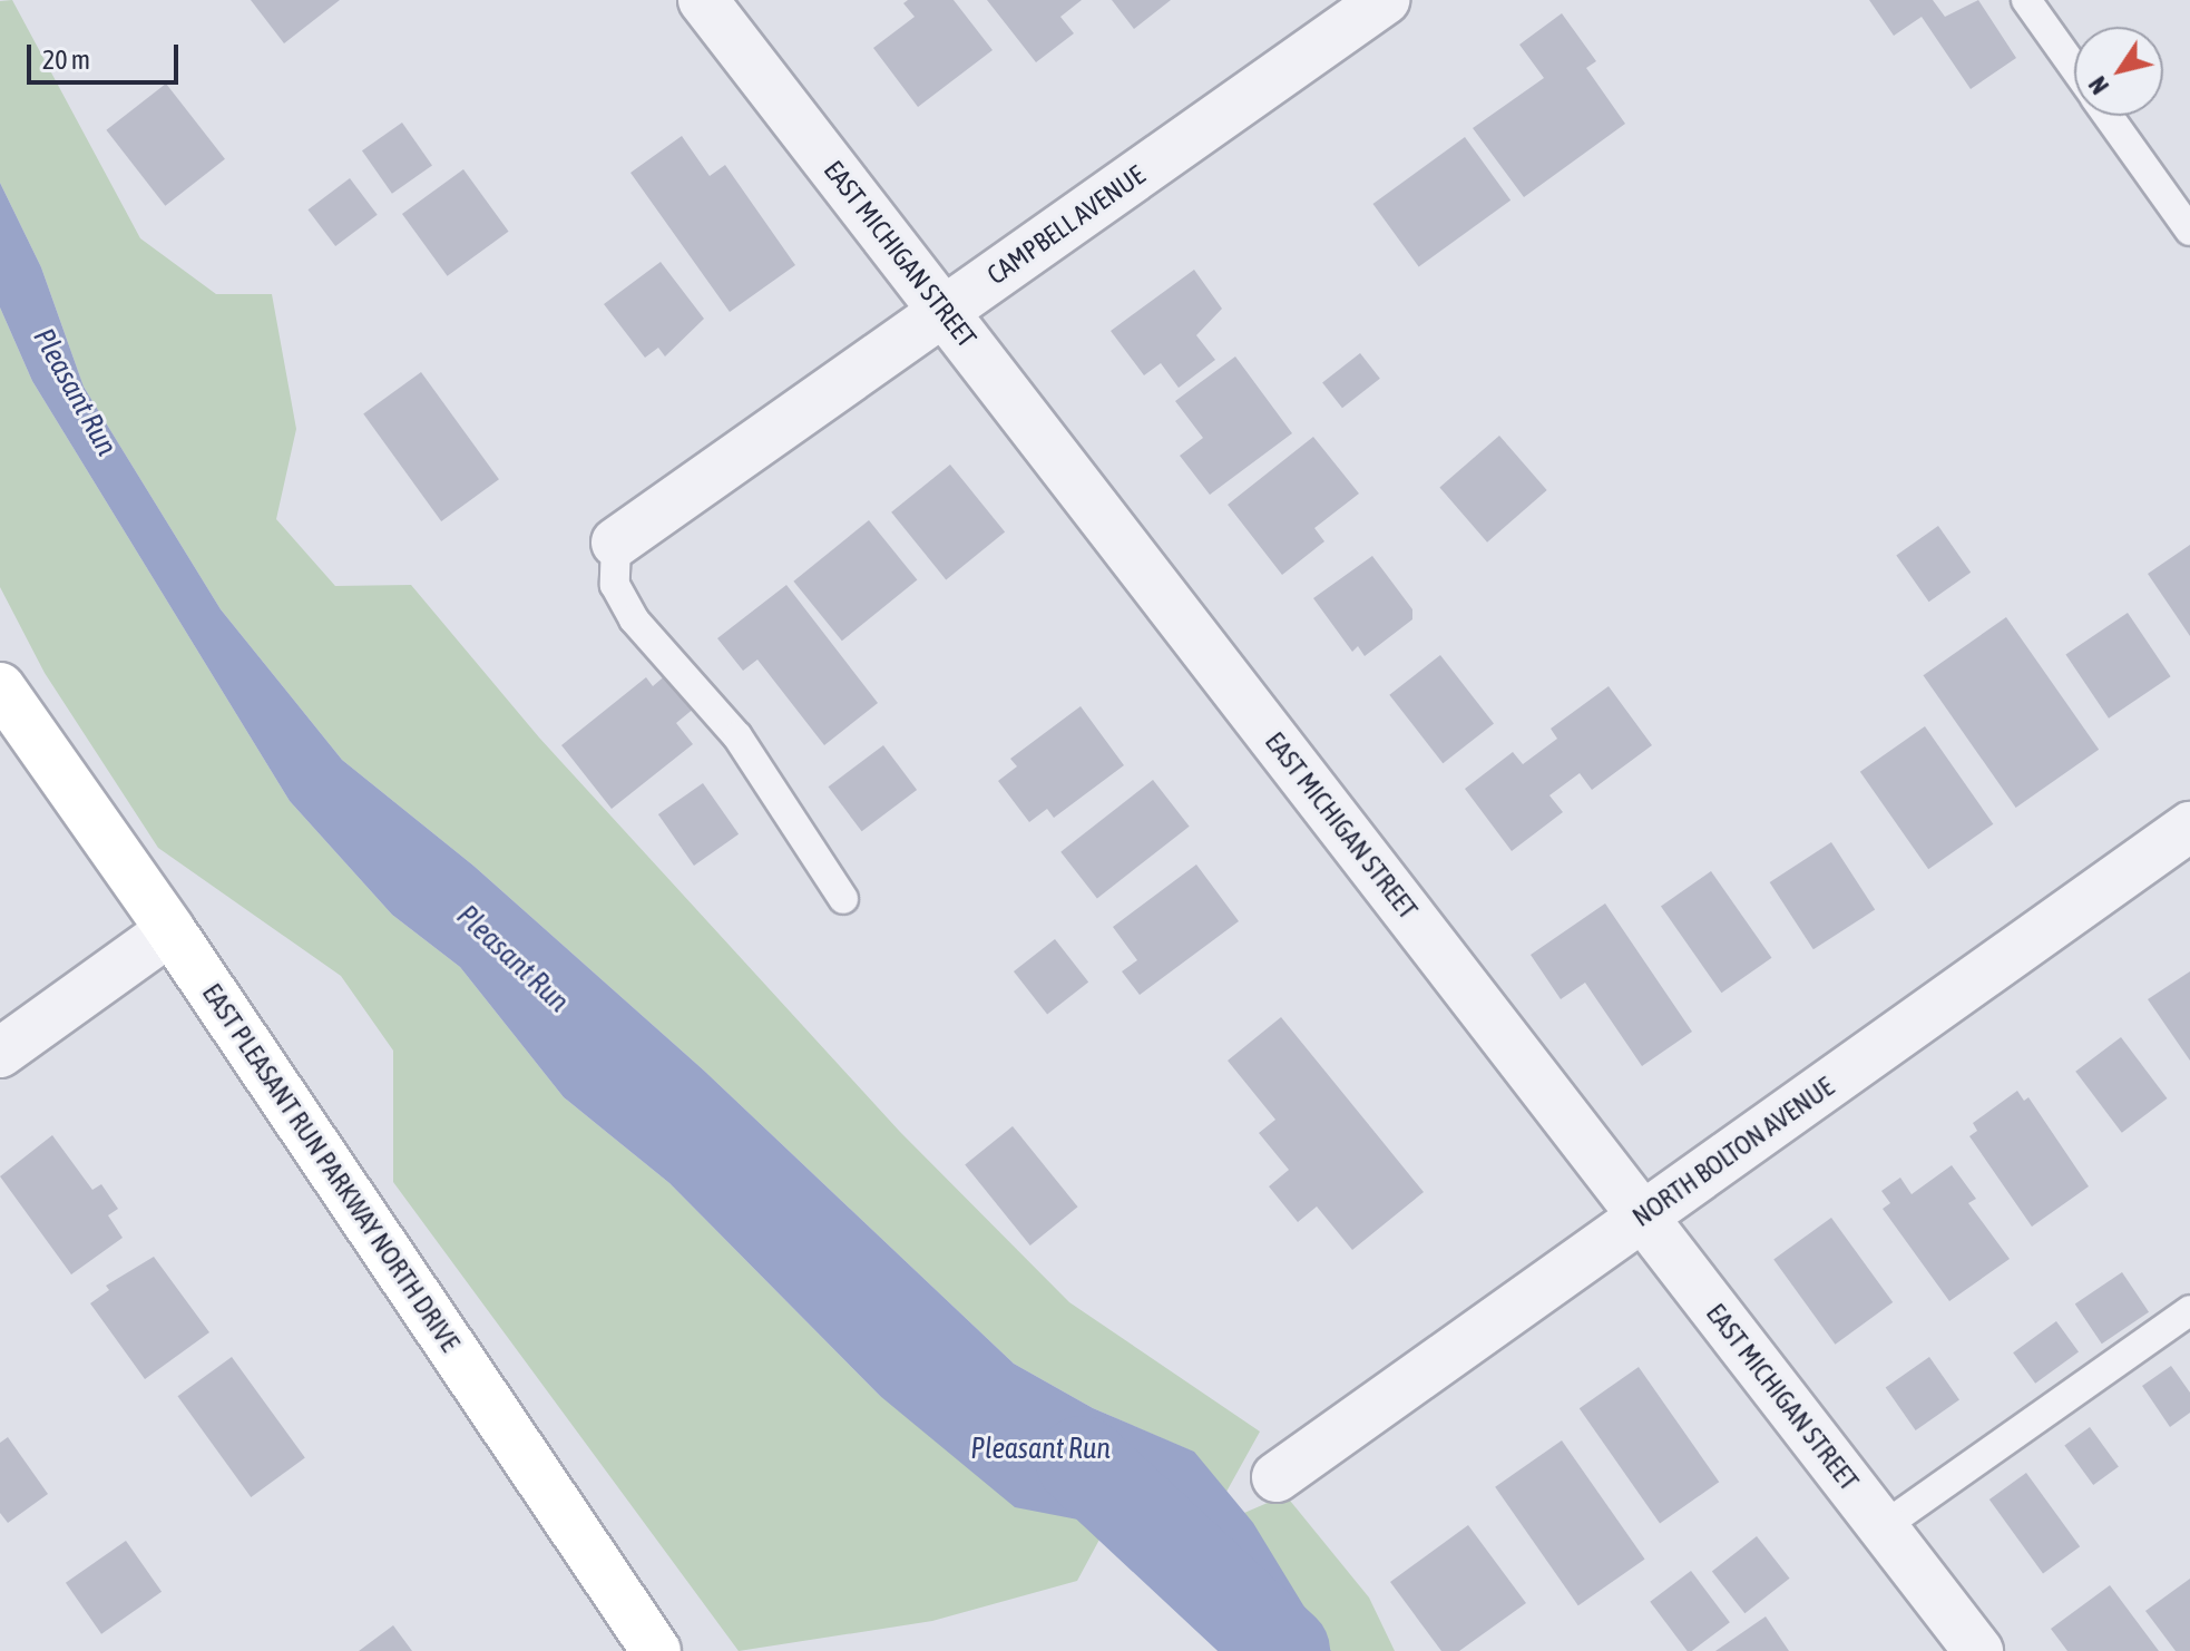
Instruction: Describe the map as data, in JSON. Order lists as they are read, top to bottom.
{
  "streets": {
    "main road": ["EAST PLEASANT RUN PARKWAY NORTH DRIVE"],
    "street": ["CAMPBELL AVENUE", "EAST MICHIGAN STREET", "NORTH BOLTON AVENUE"]
  },
  "crossings": [
    ["CAMPBELL AVENUE", "EAST MICHIGAN STREET"],
    ["EAST MICHIGAN STREET", "NORTH BOLTON AVENUE"]
  ],
  "water": ["Pleasant Run"],
  "scale_bar": "20 m",
  "north": "bottom left"
}
